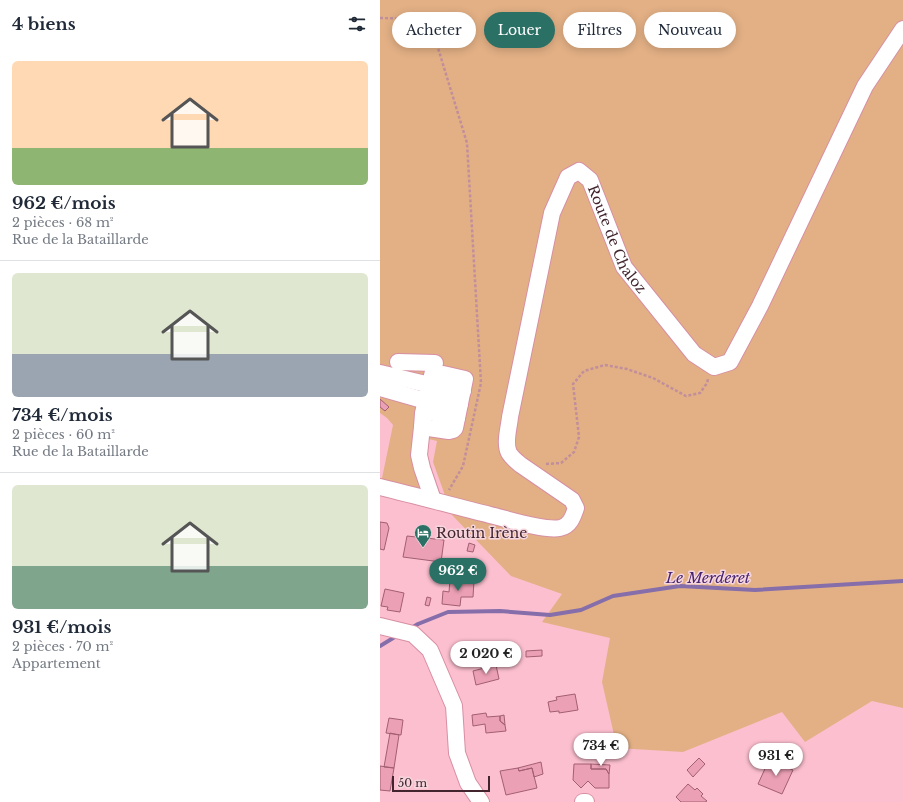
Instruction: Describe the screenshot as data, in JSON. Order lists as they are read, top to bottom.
{
  "streets": {
    "street": ["Route de Chaloz"]
  },
  "water": ["Le Merderet"],
  "places": {
    "hotel": ["Routin Irène"]
  },
  "scale_bar": "50 m",
  "page": {
    "heading": "4 biens",
    "chip": [
      "Acheter",
      "Louer",
      "Filtres",
      "Nouveau"
    ],
    "list": [
      {
        "name": "962 €/mois",
        "note": "2 pièces · 68 m² · Rue de la Bataillarde"
      },
      {
        "name": "734 €/mois",
        "note": "2 pièces · 60 m² · Rue de la Bataillarde"
      },
      {
        "name": "931 €/mois",
        "note": "2 pièces · 70 m² · Appartement"
      }
    ],
    "price": [
      "962 €",
      "2 020 €",
      "734 €",
      "931 €"
    ],
    "scale": "50 m"
  }
}
